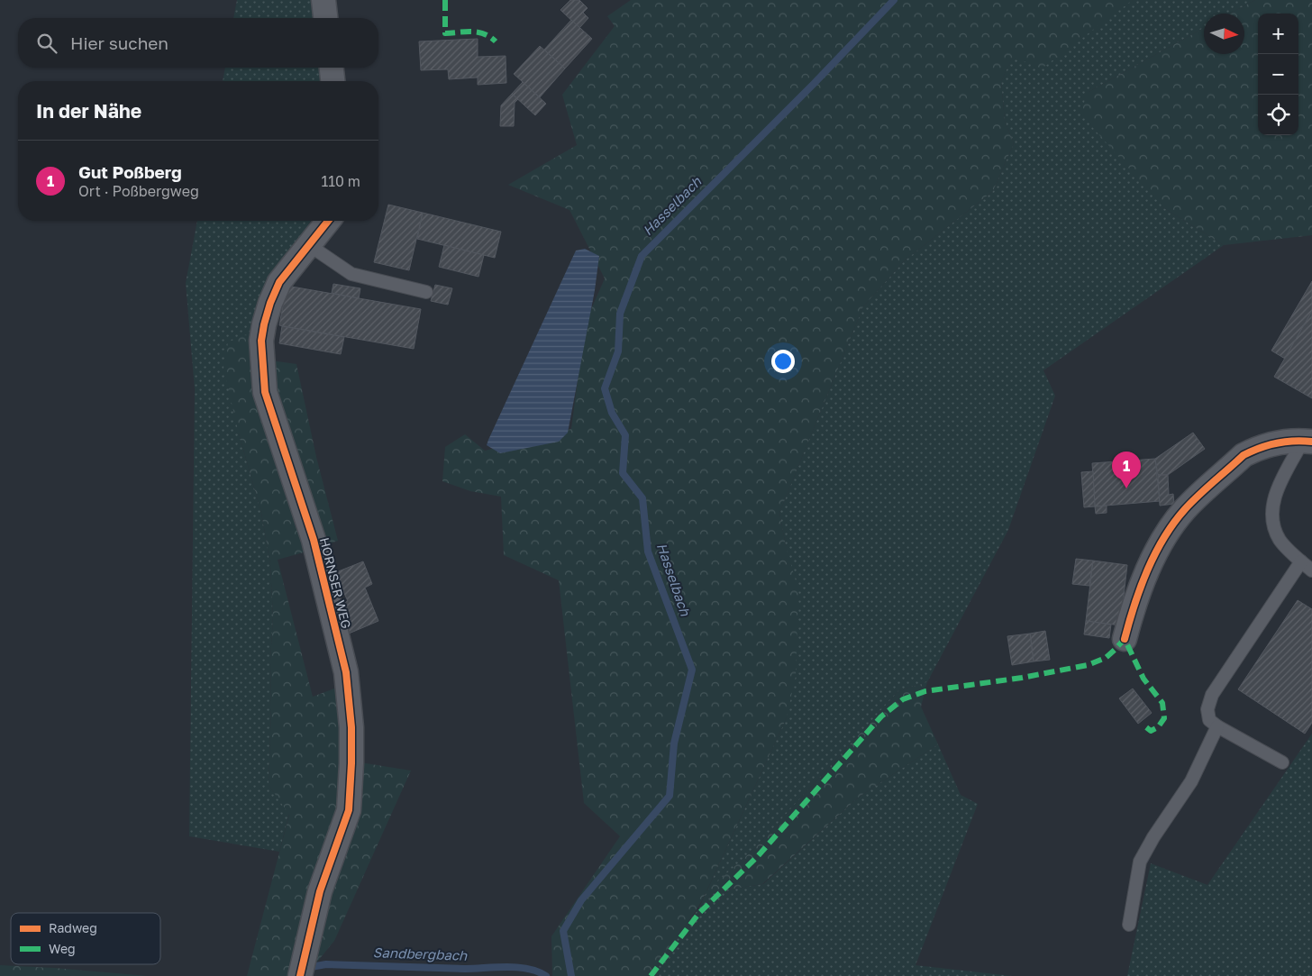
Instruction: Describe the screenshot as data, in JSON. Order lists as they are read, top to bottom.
{
  "streets": {
    "street": ["HORNSER WEG"]
  },
  "water": ["Hasselbach", "Sandbergbach"],
  "legend": ["Radweg", "Weg"],
  "north": "right",
  "page": {
    "map_buttons": ["+", "−"],
    "search": "Hier suchen",
    "heading": "In der Nähe",
    "list": [
      {
        "mark": "1",
        "name": "Gut Poßberg",
        "note": "Ort · Poßbergweg",
        "value": "110 m"
      }
    ],
    "pins": "1"
  }
}
